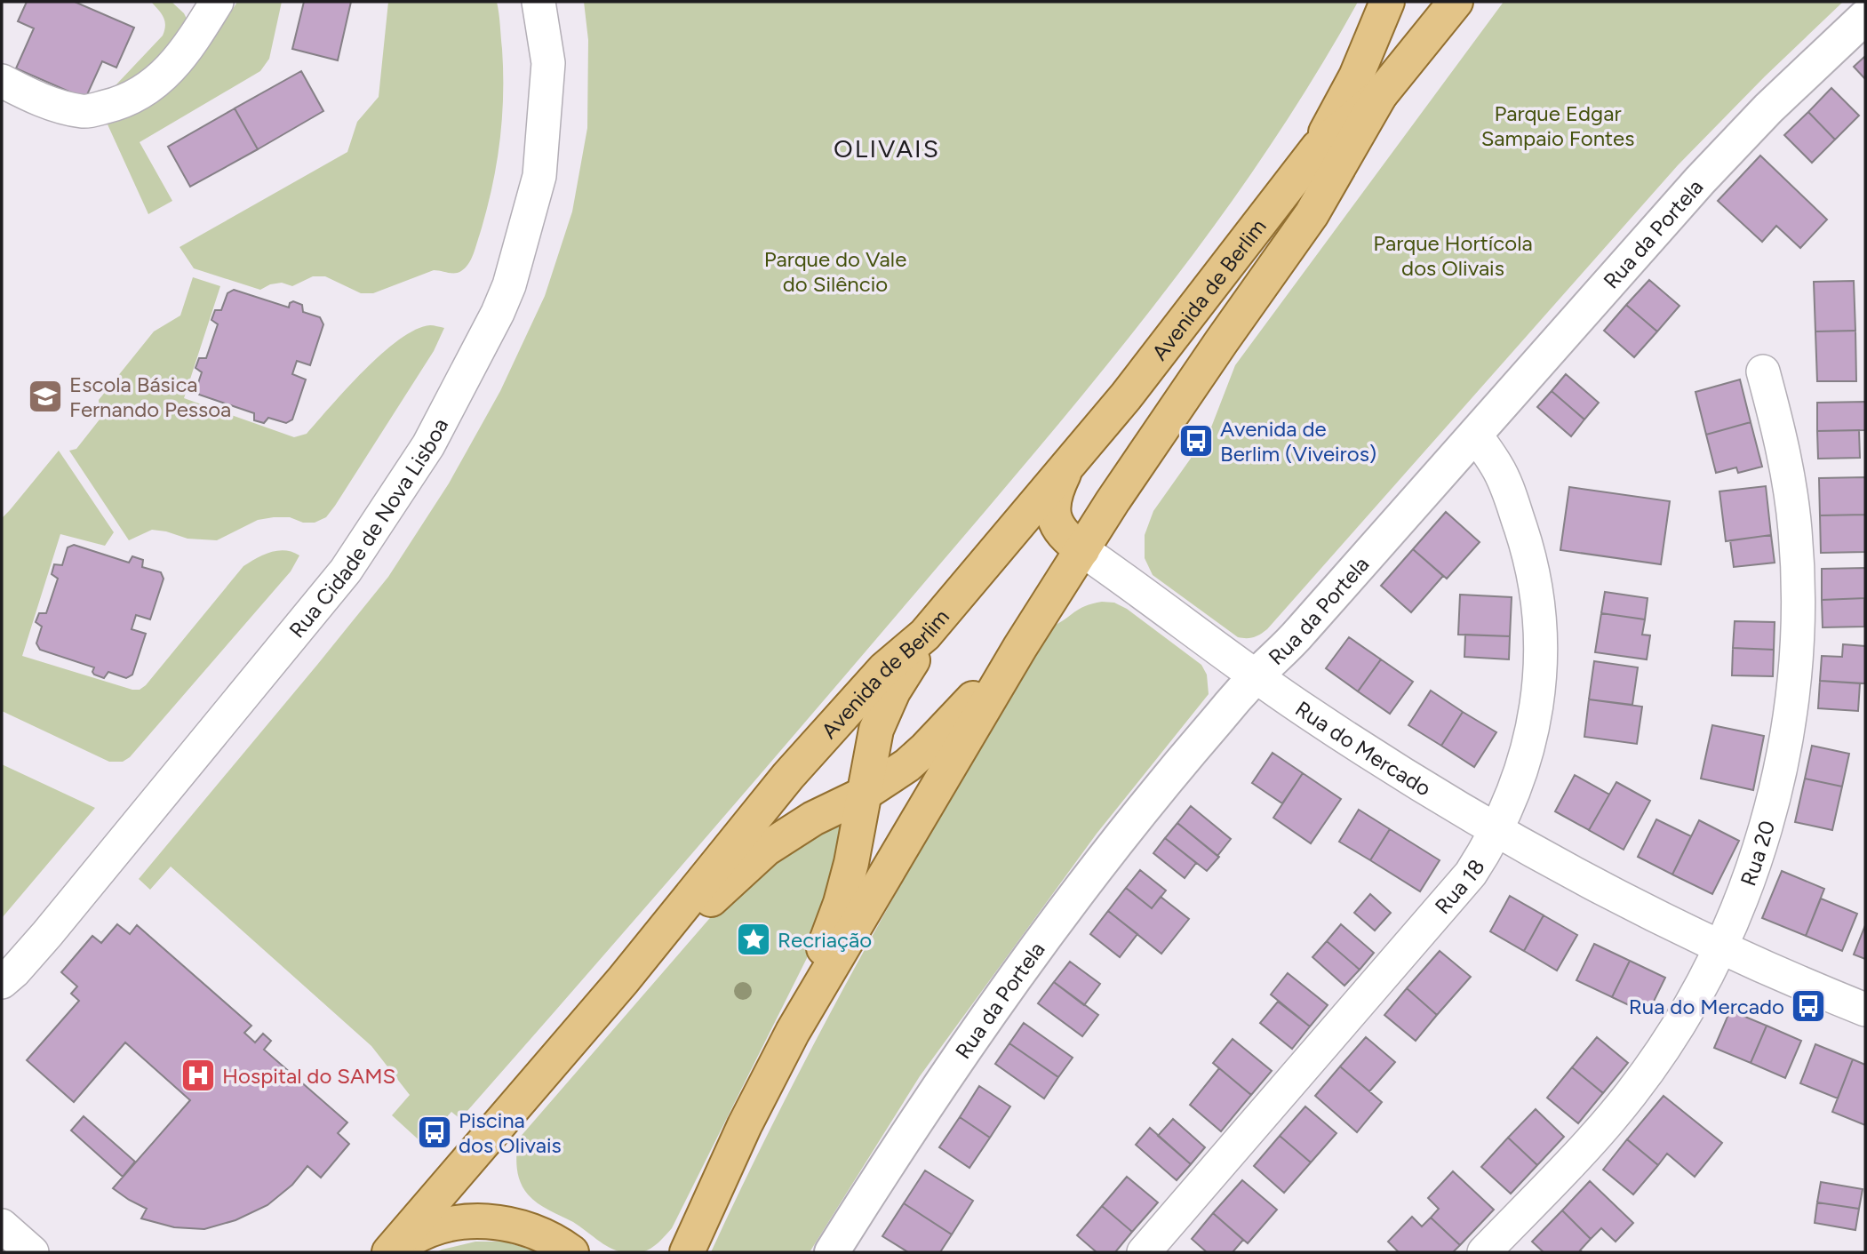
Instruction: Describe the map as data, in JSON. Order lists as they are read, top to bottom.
{
  "streets": {
    "main road": ["Avenida de Berlim"],
    "street": [
      "Rua da Portela",
      "Rua Cidade de Nova Lisboa",
      "Rua do Mercado",
      "Rua 20",
      "Rua 18"
    ]
  },
  "crossings": [
    ["Rua da Portela", "Rua do Mercado"],
    ["Rua da Portela", "Rua 18"],
    ["Avenida de Berlim", "Rua do Mercado"],
    ["Rua do Mercado", "Rua 20"],
    ["Rua do Mercado", "Rua 18"]
  ],
  "districts": ["OLIVAIS"],
  "parks": ["Parque Edgar Sampaio Fontes", "Parque Hortícola dos Olivais", "Parque do Vale do Silêncio"],
  "places": {
    "school or university": ["Escola Básica Fernando Pessoa"],
    "bus stop": ["Avenida de Berlim (Viveiros)", "Rua do Mercado", "Piscina dos Olivais"],
    "place": ["Recriação"],
    "hospital": ["Hospital do SAMS"]
  }
}
